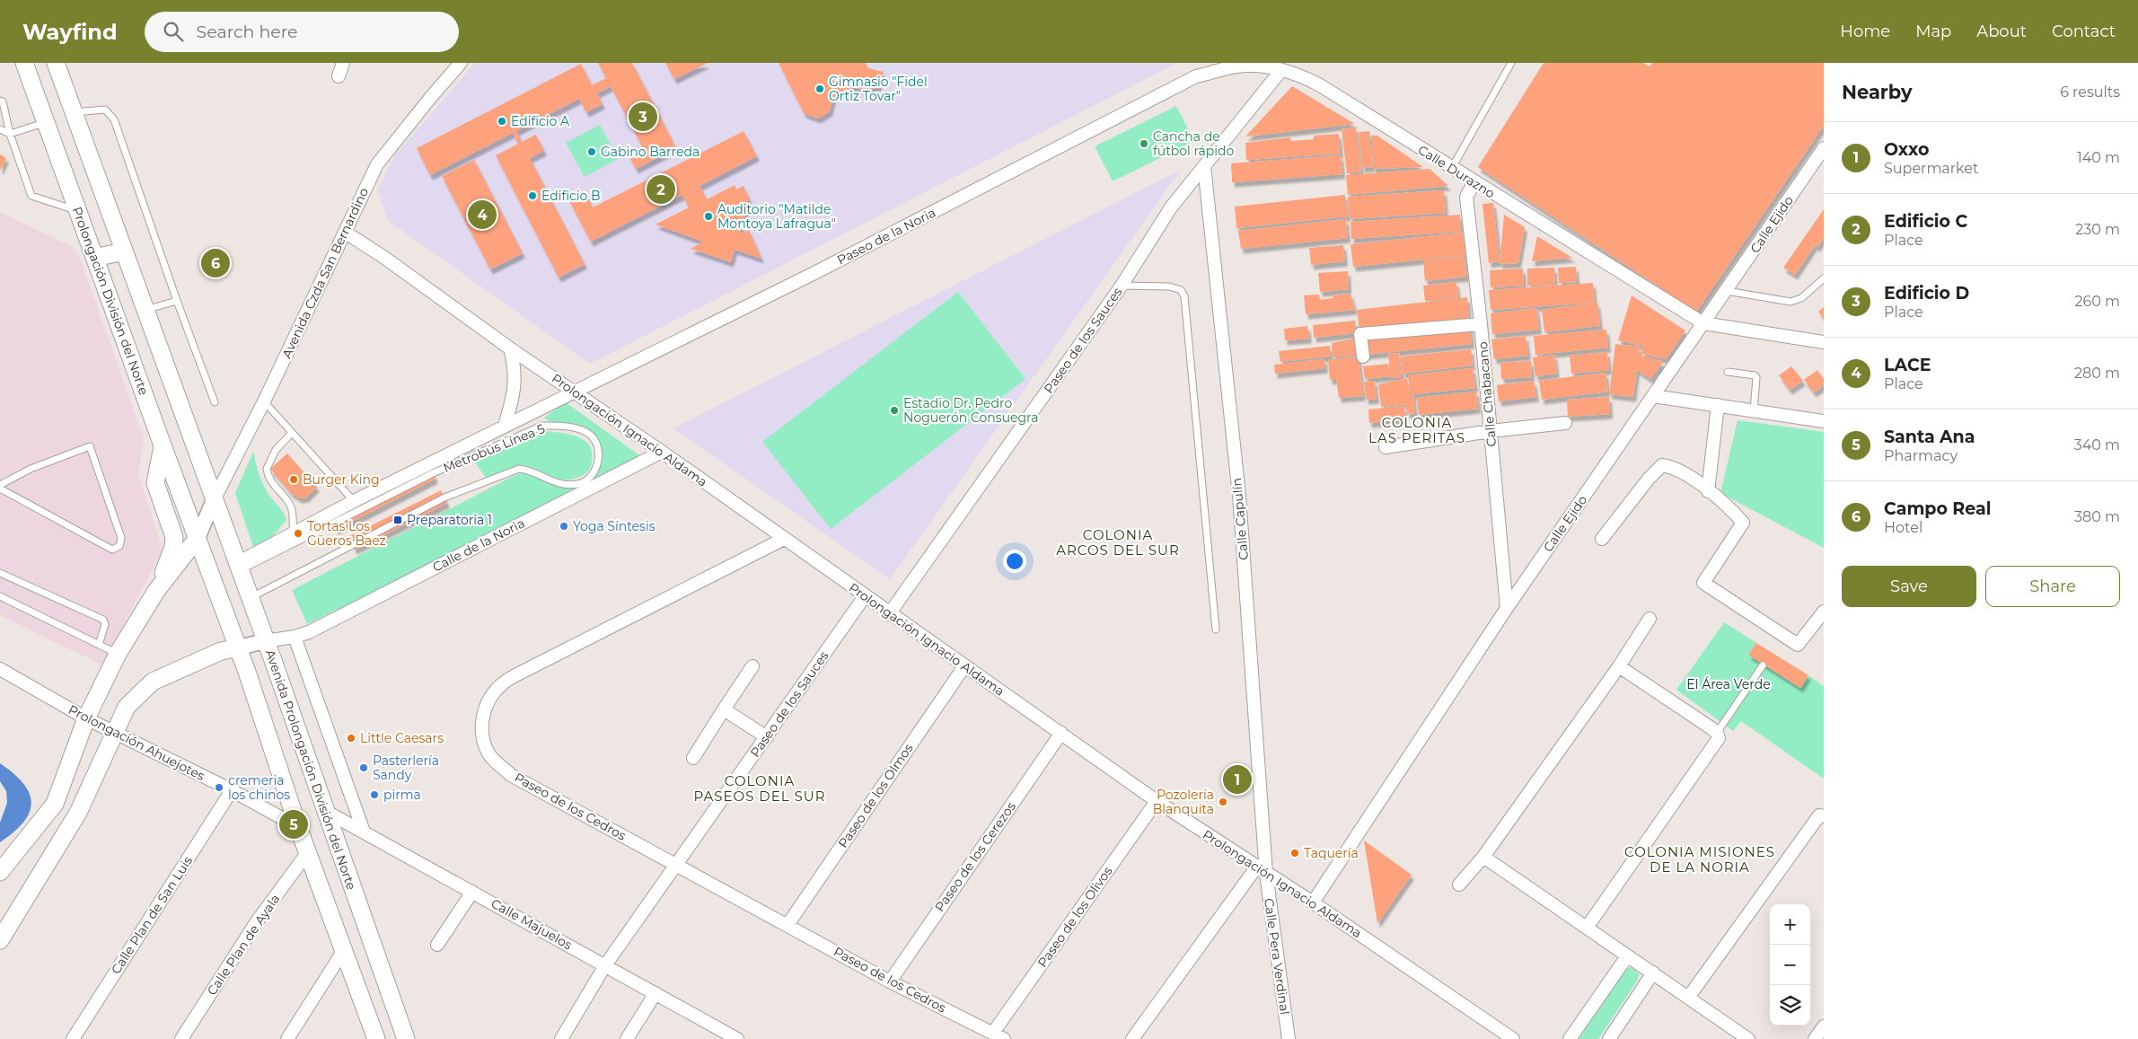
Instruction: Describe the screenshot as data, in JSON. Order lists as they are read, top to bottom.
{
  "streets": {
    "main road": ["Prolongación División del Norte", "Avenida Prolongación División del Norte"],
    "street": [
      "Calle Durazno",
      "Calle Ejido",
      "Paseo de la Noria",
      "Avenida Czda San Bernardino",
      "Paseo de los Sauces",
      "Calle Chabacano",
      "Prolongación Ignacio Aldama",
      "Calle Capulín",
      "Calle de la Noria",
      "Prolongación Ahuejotes",
      "Paseo de los Olmos",
      "Paseo de los Cedros",
      "Paseo de los Cerezos",
      "Calle Plan de San Luis",
      "Paseo de los Olivos",
      "Calle Majuelos",
      "Calle Plan de Ayala",
      "Calle Pera Verdinal"
    ],
    "lane": ["Metrobús Línea 5"]
  },
  "crossings": [
    ["Calle Durazno", "Calle Ejido"],
    ["Calle Durazno", "Paseo de la Noria"],
    ["Calle Durazno", "Paseo de los Sauces"],
    ["Calle Durazno", "Calle Chabacano"],
    ["Calle Ejido", "Calle Chabacano"],
    ["Calle Ejido", "Prolongación Ignacio Aldama"],
    ["Paseo de la Noria", "Prolongación Ignacio Aldama"],
    ["Avenida Czda San Bernardino", "Prolongación Ignacio Aldama"],
    ["Avenida Czda San Bernardino", "Avenida Prolongación División del Norte"],
    ["Paseo de los Sauces", "Prolongación Ignacio Aldama"],
    ["Paseo de los Sauces", "Calle Capulín"],
    ["Paseo de los Sauces", "Paseo de los Cedros"],
    ["Paseo de los Sauces", "Calle Majuelos"],
    ["Prolongación Ignacio Aldama", "Calle Capulín"],
    ["Prolongación Ignacio Aldama", "Calle de la Noria"],
    ["Prolongación Ignacio Aldama", "Paseo de los Olmos"],
    ["Prolongación Ignacio Aldama", "Paseo de los Cedros"],
    ["Prolongación Ignacio Aldama", "Paseo de los Cerezos"],
    ["Prolongación Ignacio Aldama", "Paseo de los Olivos"],
    ["Prolongación Ignacio Aldama", "Calle Pera Verdinal"],
    ["Metrobús Línea 5", "Avenida Prolongación División del Norte"],
    ["Calle Capulín", "Calle Pera Verdinal"],
    ["Calle de la Noria", "Avenida Prolongación División del Norte"],
    ["Prolongación Ahuejotes", "Calle Plan de San Luis"],
    ["Avenida Prolongación División del Norte", "Calle Majuelos"],
    ["Paseo de los Olmos", "Paseo de los Cedros"],
    ["Paseo de los Cedros", "Paseo de los Cerezos"],
    ["Paseo de los Cedros", "Paseo de los Olivos"]
  ],
  "districts": [
    "COLONIA LAS PERITAS",
    "COLONIA ARCOS DEL SUR",
    "COLONIA PASEOS DEL SUR",
    "COLONIA MISIONES DE LA NORIA"
  ],
  "parks": ["El Área Verde"],
  "places": {
    "other": [
      "Gimnasio \"Fidel Ortiz Tovar\"",
      "Edificio A",
      "Cancha de fútbol rápido",
      "Gabino Barreda",
      "Edificio B",
      "Auditorio \"Matilde Montoya Lafragua\"",
      "Estadio Dr. Pedro Noguerón Consuegra",
      "Burger King",
      "Yoga Síntesis",
      "Tortas Los Güeros Baez",
      "Little Caesars",
      "Pasterlería Sandy",
      "cremeria los chinos",
      "pirma",
      "Pozolería Blanquita",
      "Taquería"
    ],
    "transit": ["Preparatoria 1"]
  },
  "page": {
    "header": "Wayfind",
    "search": "Search here",
    "nav": [
      "Home",
      "Map",
      "About",
      "Contact"
    ],
    "heading": ["Nearby", "6 results"],
    "pins": [
      "3",
      "2",
      "4",
      "6",
      "1",
      "5"
    ],
    "list": [
      {
        "mark": "1",
        "name": "Oxxo",
        "note": "Supermarket",
        "value": "140 m"
      },
      {
        "mark": "2",
        "name": "Edificio C",
        "note": "Place",
        "value": "230 m"
      },
      {
        "mark": "3",
        "name": "Edificio D",
        "note": "Place",
        "value": "260 m"
      },
      {
        "mark": "4",
        "name": "LACE",
        "note": "Place",
        "value": "280 m"
      },
      {
        "mark": "5",
        "name": "Santa Ana",
        "note": "Pharmacy",
        "value": "340 m"
      },
      {
        "mark": "6",
        "name": "Campo Real",
        "note": "Hotel",
        "value": "380 m"
      }
    ],
    "buttons": ["Save", "Share"],
    "map_buttons": ["+", "−"]
  }
}
